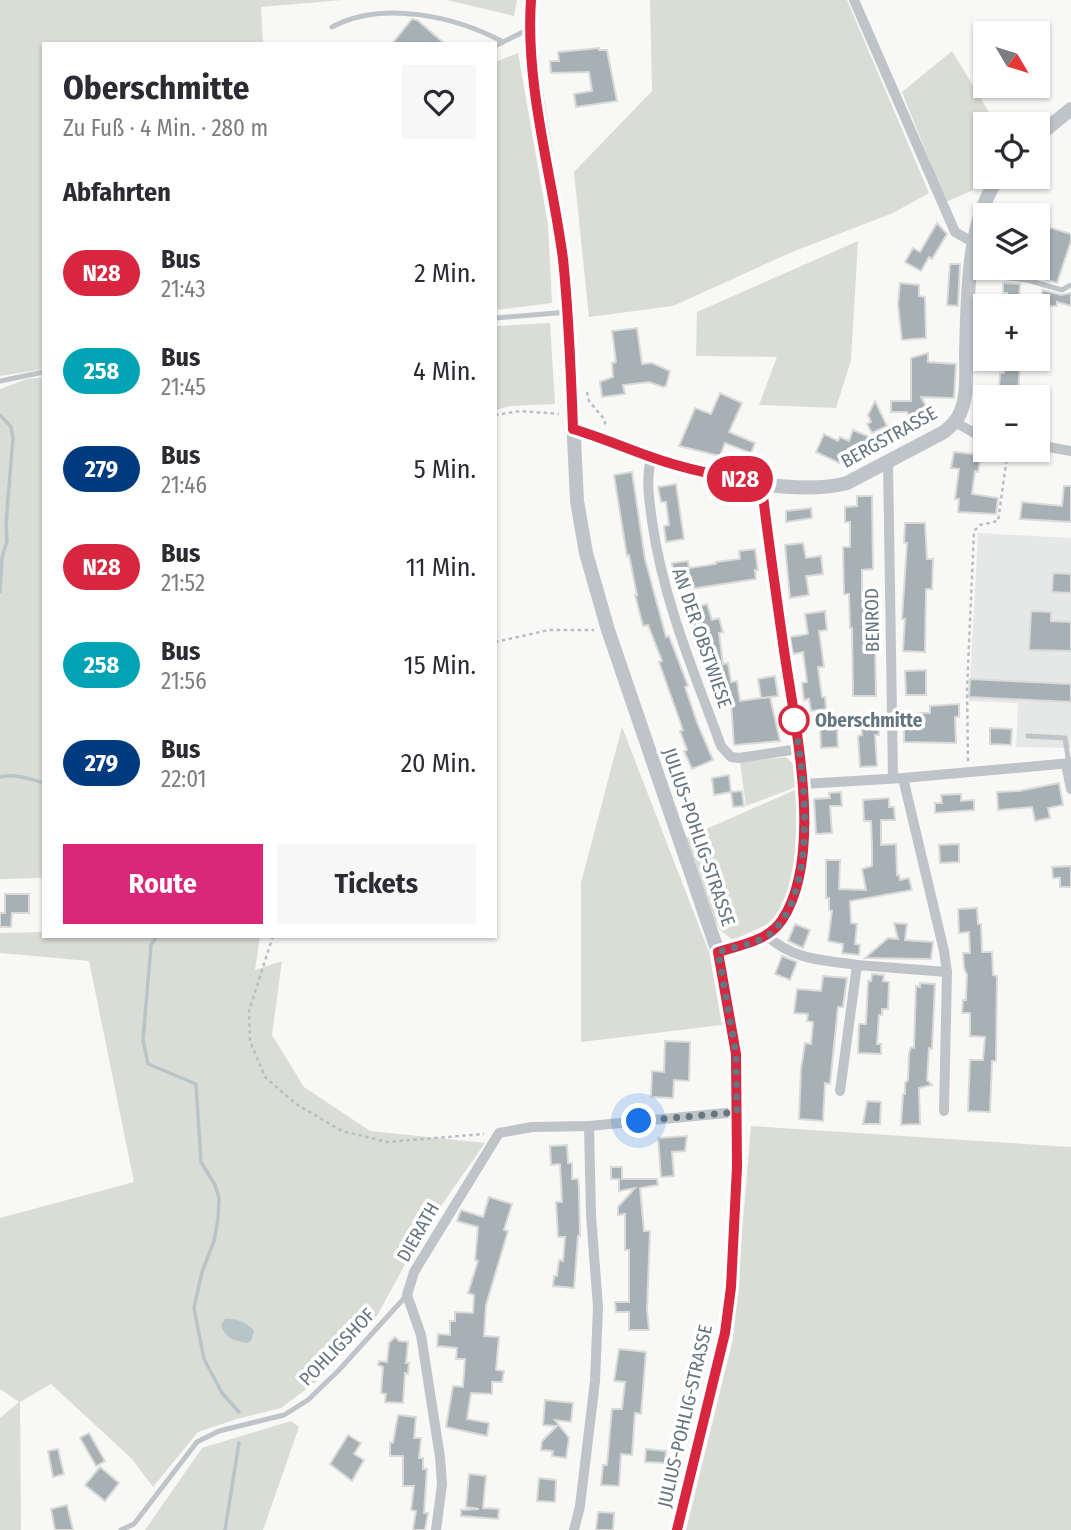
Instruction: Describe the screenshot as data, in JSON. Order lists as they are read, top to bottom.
{
  "streets": {
    "street": [
      "BERGSTRASSE",
      "BENROD",
      "AN DER OBSTWIESE",
      "JULIUS-POHLIG-STRASSE",
      "DIERATH"
    ],
    "lane": ["POHLIGSHOF"]
  },
  "crossings": [
    ["BERGSTRASSE", "BENROD"],
    ["BERGSTRASSE", "AN DER OBSTWIESE"],
    ["BERGSTRASSE", "JULIUS-POHLIG-STRASSE"],
    ["DIERATH", "POHLIGSHOF"]
  ],
  "places": ["Oberschmitte"],
  "lines": ["bus line N28"],
  "north": "bottom right",
  "page": {
    "on_map": "N28",
    "map_buttons": ["+", "−"],
    "heading": [
      ["Oberschmitte", "Zu Fuß · 4 Min. · 280 m"],
      "Abfahrten"
    ],
    "list": [
      {
        "mark": "N28",
        "name": "Bus",
        "note": "21:43",
        "value": "2 Min."
      },
      {
        "mark": "258",
        "name": "Bus",
        "note": "21:45",
        "value": "4 Min."
      },
      {
        "mark": "279",
        "name": "Bus",
        "note": "21:46",
        "value": "5 Min."
      },
      {
        "mark": "N28",
        "name": "Bus",
        "note": "21:52",
        "value": "11 Min."
      },
      {
        "mark": "258",
        "name": "Bus",
        "note": "21:56",
        "value": "15 Min."
      },
      {
        "mark": "279",
        "name": "Bus",
        "note": "22:01",
        "value": "20 Min."
      }
    ],
    "buttons": ["Route", "Tickets"]
  }
}
